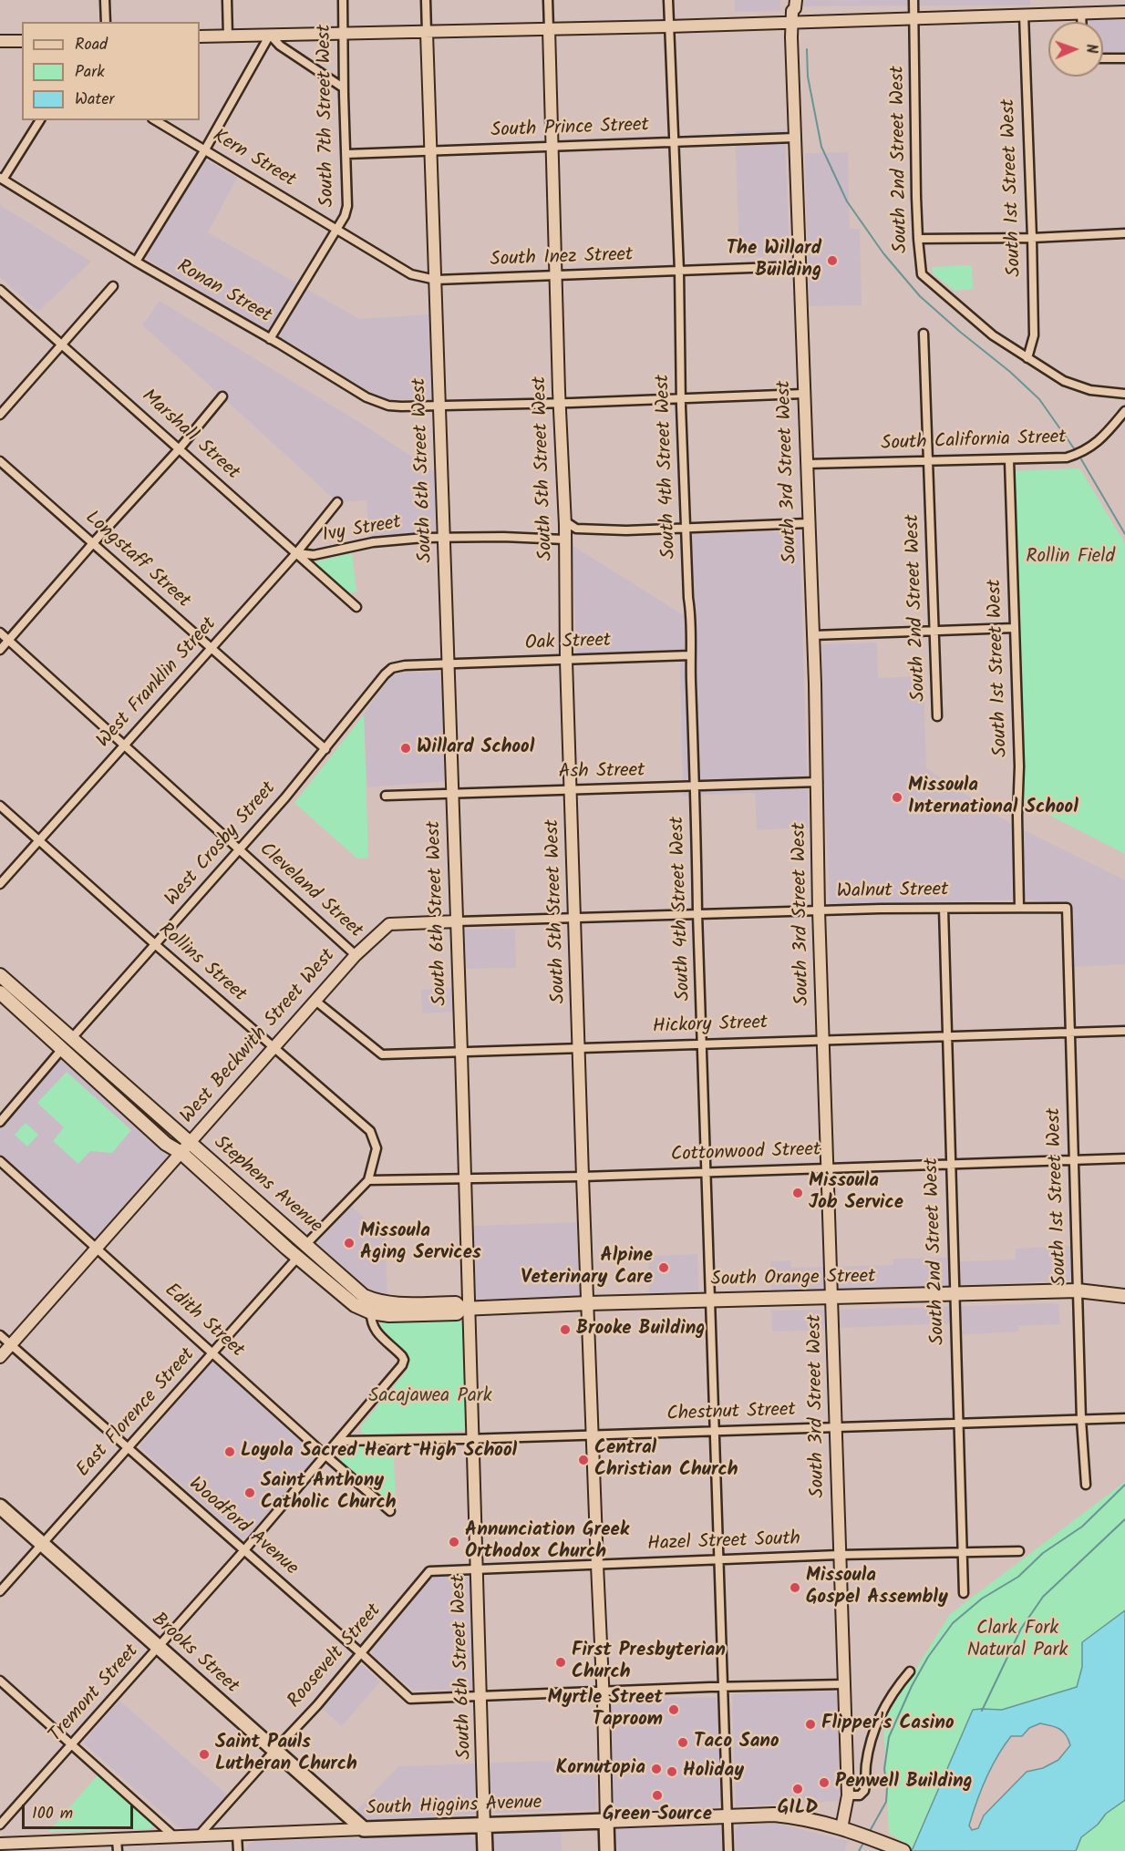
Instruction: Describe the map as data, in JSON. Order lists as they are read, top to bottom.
{
  "streets": {
    "highway": ["Brooks Street", "South Higgins Avenue"],
    "main road": ["Stephens Avenue", "South Orange Street"],
    "street": [
      "South 7th Street West",
      "South Prince Street",
      "Kern Street",
      "South 2nd Street West",
      "South 1st Street West",
      "South Inez Street",
      "Ronan Street",
      "Marshall Street",
      "South California Street",
      "South 4th Street West",
      "South 5th Street West",
      "South 6th Street West",
      "South 3rd Street West",
      "Ivy Street",
      "Longstaff Street",
      "Oak Street",
      "West Franklin Street",
      "Ash Street",
      "West Crosby Street",
      "Cleveland Street",
      "Walnut Street",
      "Rollins Street",
      "Hickory Street",
      "West Beckwith Street West",
      "Cottonwood Street",
      "Edith Street",
      "East Florence Street",
      "Chestnut Street",
      "Woodford Avenue",
      "Hazel Street South",
      "Roosevelt Street",
      "Tremont Street"
    ]
  },
  "crossings": [
    ["South 7th Street West", "South Prince Street"],
    ["South 7th Street West", "Kern Street"],
    ["South 7th Street West", "South Inez Street"],
    ["South 7th Street West", "Ronan Street"],
    ["South Prince Street", "South 4th Street West"],
    ["South Prince Street", "South 5th Street West"],
    ["South Prince Street", "South 6th Street West"],
    ["South Prince Street", "South 3rd Street West"],
    ["Kern Street", "South Inez Street"],
    ["South 2nd Street West", "South 1st Street West"],
    ["South 2nd Street West", "South California Street"],
    ["South 2nd Street West", "Walnut Street"],
    ["South 2nd Street West", "Hickory Street"],
    ["South 2nd Street West", "Cottonwood Street"],
    ["South 2nd Street West", "South Orange Street"],
    ["South 2nd Street West", "Chestnut Street"],
    ["South 2nd Street West", "Hazel Street South"],
    ["South 1st Street West", "South California Street"],
    ["South 1st Street West", "Walnut Street"],
    ["South 1st Street West", "Hickory Street"],
    ["South 1st Street West", "Cottonwood Street"],
    ["South 1st Street West", "South Orange Street"],
    ["South 1st Street West", "Chestnut Street"],
    ["South Inez Street", "South 4th Street West"],
    ["South Inez Street", "South 5th Street West"],
    ["South Inez Street", "South 6th Street West"],
    ["South Inez Street", "South 3rd Street West"],
    ["Ronan Street", "South 6th Street West"],
    ["Marshall Street", "Ivy Street"],
    ["Marshall Street", "West Franklin Street"],
    ["South California Street", "South 3rd Street West"],
    ["South 4th Street West", "Oak Street"],
    ["South 4th Street West", "Ash Street"],
    ["South 4th Street West", "Walnut Street"],
    ["South 4th Street West", "Hickory Street"],
    ["South 4th Street West", "Cottonwood Street"],
    ["South 4th Street West", "South Orange Street"],
    ["South 4th Street West", "Chestnut Street"],
    ["South 4th Street West", "Woodford Avenue"],
    ["South 4th Street West", "Hazel Street South"],
    ["South 4th Street West", "South Higgins Avenue"],
    ["South 5th Street West", "Ivy Street"],
    ["South 5th Street West", "Oak Street"],
    ["South 5th Street West", "Ash Street"],
    ["South 5th Street West", "Walnut Street"],
    ["South 5th Street West", "Hickory Street"],
    ["South 5th Street West", "Cottonwood Street"],
    ["South 5th Street West", "South Orange Street"],
    ["South 5th Street West", "Chestnut Street"],
    ["South 5th Street West", "Woodford Avenue"],
    ["South 5th Street West", "Hazel Street South"],
    ["South 5th Street West", "South Higgins Avenue"],
    ["South 6th Street West", "Ivy Street"],
    ["South 6th Street West", "Oak Street"],
    ["South 6th Street West", "Ash Street"],
    ["South 6th Street West", "Walnut Street"],
    ["South 6th Street West", "Hickory Street"],
    ["South 6th Street West", "West Beckwith Street West"],
    ["South 6th Street West", "Cottonwood Street"],
    ["South 6th Street West", "Stephens Avenue"],
    ["South 6th Street West", "South Orange Street"],
    ["South 6th Street West", "Chestnut Street"],
    ["South 6th Street West", "Woodford Avenue"],
    ["South 6th Street West", "Hazel Street South"],
    ["South 6th Street West", "South Higgins Avenue"],
    ["South 3rd Street West", "Ash Street"],
    ["South 3rd Street West", "Walnut Street"],
    ["South 3rd Street West", "Hickory Street"],
    ["South 3rd Street West", "Cottonwood Street"],
    ["South 3rd Street West", "South Orange Street"],
    ["South 3rd Street West", "Chestnut Street"],
    ["South 3rd Street West", "Woodford Avenue"],
    ["South 3rd Street West", "Hazel Street South"],
    ["South 3rd Street West", "South Higgins Avenue"],
    ["Ivy Street", "West Franklin Street"],
    ["Longstaff Street", "West Franklin Street"],
    ["Longstaff Street", "West Crosby Street"],
    ["Oak Street", "West Crosby Street"],
    ["West Franklin Street", "Cleveland Street"],
    ["West Franklin Street", "Rollins Street"],
    ["West Crosby Street", "Cleveland Street"],
    ["West Crosby Street", "Rollins Street"],
    ["West Crosby Street", "Stephens Avenue"],
    ["Cleveland Street", "West Beckwith Street West"],
    ["Walnut Street", "West Beckwith Street West"],
    ["Rollins Street", "West Beckwith Street West"],
    ["Rollins Street", "Cottonwood Street"],
    ["Hickory Street", "West Beckwith Street West"],
    ["West Beckwith Street West", "Stephens Avenue"],
    ["West Beckwith Street West", "Edith Street"],
    ["West Beckwith Street West", "Woodford Avenue"],
    ["Stephens Avenue", "South Orange Street"],
    ["Stephens Avenue", "East Florence Street"],
    ["Stephens Avenue", "Tremont Street"],
    ["Edith Street", "East Florence Street"],
    ["Edith Street", "Tremont Street"],
    ["East Florence Street", "Woodford Avenue"],
    ["East Florence Street", "Brooks Street"],
    ["Chestnut Street", "Tremont Street"],
    ["Woodford Avenue", "Roosevelt Street"],
    ["Woodford Avenue", "Tremont Street"],
    ["Hazel Street South", "Roosevelt Street"],
    ["Brooks Street", "Roosevelt Street"],
    ["Brooks Street", "Tremont Street"],
    ["Brooks Street", "South Higgins Avenue"],
    ["Roosevelt Street", "South Higgins Avenue"]
  ],
  "parks": ["Rollin Field", "Sacajawea Park", "Clark Fork Natural Park"],
  "places": [
    "The Willard Building",
    "Willard School",
    "Missoula International School",
    "Missoula Job Service",
    "Missoula Aging Services",
    "Alpine Veterinary Care",
    "Brooke Building",
    "Loyola Sacred Heart High School",
    "Central Christian Church",
    "Saint Anthony Catholic Church",
    "Annunciation Greek Orthodox Church",
    "Missoula Gospel Assembly",
    "First Presbyterian Church",
    "Myrtle Street Taproom",
    "Flipper's Casino",
    "Taco Sano",
    "Saint Pauls Lutheran Church",
    "Kornutopia",
    "Holiday",
    "Penwell Building",
    "GILD",
    "Green Source"
  ],
  "legend": ["Road", "Park", "Water"],
  "scale_bar": "100 m",
  "north": "right"
}
